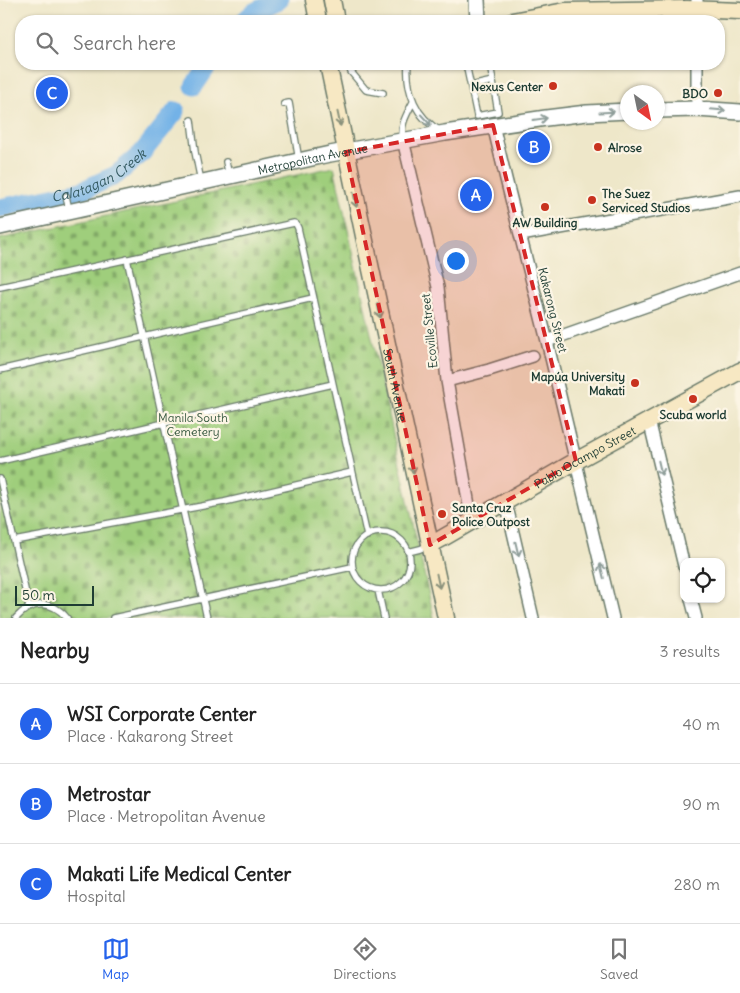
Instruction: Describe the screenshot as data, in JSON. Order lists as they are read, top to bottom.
{
  "streets": {
    "main road": ["South Avenue", "Pablo Ocampo Street"],
    "street": ["Metropolitan Avenue", "Kakarong Street", "Ecoville Street"]
  },
  "crossings": [
    ["Metropolitan Avenue", "Kakarong Street"],
    ["Metropolitan Avenue", "Ecoville Street"],
    ["Metropolitan Avenue", "South Avenue"],
    ["Kakarong Street", "Pablo Ocampo Street"],
    ["Ecoville Street", "Pablo Ocampo Street"],
    ["South Avenue", "Pablo Ocampo Street"]
  ],
  "one_way": ["South Avenue"],
  "water": ["Calatagan Creek"],
  "parks": ["Manila South Cemetery"],
  "places": [
    "Nexus Center",
    "BDO",
    "Alrose",
    "The Suez Serviced Studios",
    "AW Building",
    "Mapúa University Makati",
    "Scuba world",
    "Santa Cruz Police Outpost"
  ],
  "scale_bar": "50 m",
  "north": "bottom right",
  "page": {
    "search": "Search here",
    "pins": ["C", "B", "A"],
    "scale": "50 m",
    "heading": ["Nearby", "3 results"],
    "list": [
      {
        "mark": "A",
        "name": "WSI Corporate Center",
        "note": "Place · Kakarong Street",
        "value": "40 m"
      },
      {
        "mark": "B",
        "name": "Metrostar",
        "note": "Place · Metropolitan Avenue",
        "value": "90 m"
      },
      {
        "mark": "C",
        "name": "Makati Life Medical Center",
        "note": "Hospital",
        "value": "280 m"
      }
    ],
    "nav": ["Map", "Directions", "Saved"]
  }
}
